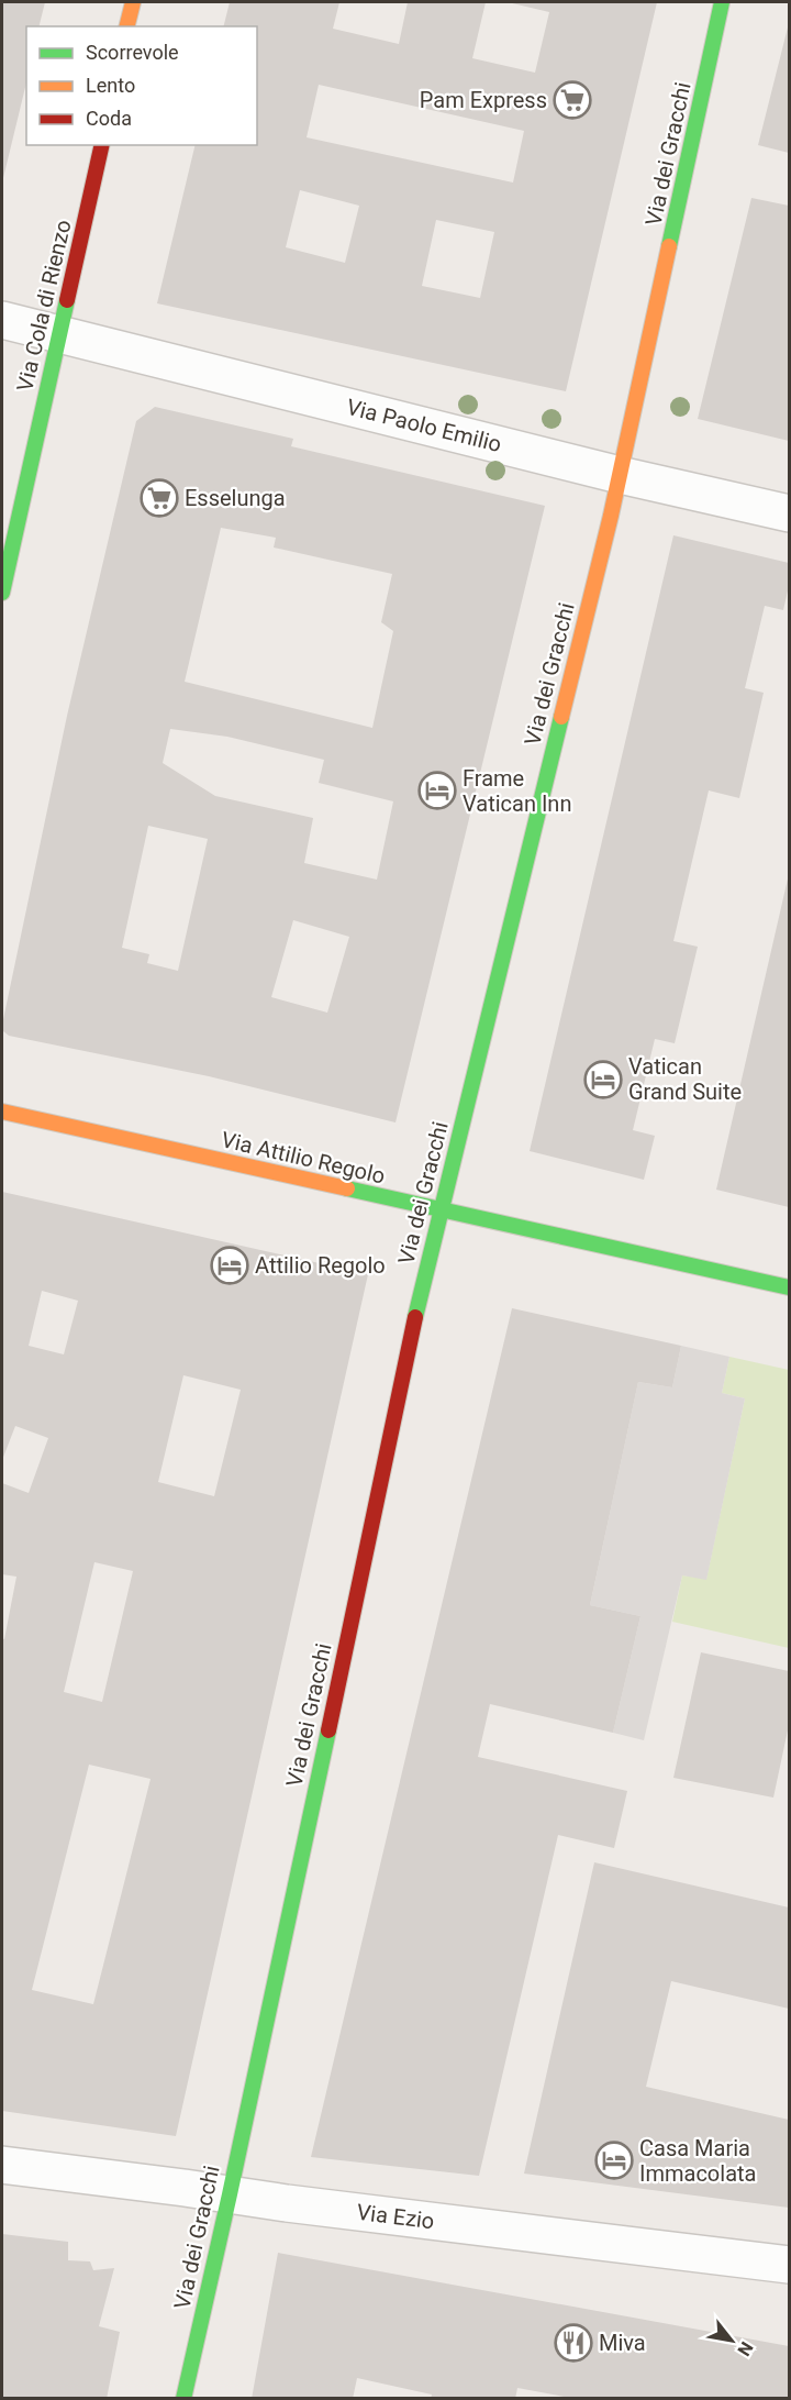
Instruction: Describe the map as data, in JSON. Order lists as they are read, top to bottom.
{
  "streets": {
    "street": [
      "Via dei Gracchi",
      "Via Cola di Rienzo",
      "Via Paolo Emilio",
      "Via Attilio Regolo",
      "Via Ezio"
    ]
  },
  "crossings": [
    ["Via dei Gracchi", "Via Paolo Emilio"],
    ["Via dei Gracchi", "Via Attilio Regolo"],
    ["Via dei Gracchi", "Via Ezio"],
    ["Via Cola di Rienzo", "Via Paolo Emilio"]
  ],
  "places": {
    "supermarket": ["Pam Express", "Esselunga"],
    "hotel": [
      "Frame Vatican Inn",
      "Vatican Grand Suite",
      "Attilio Regolo",
      "Casa Maria Immacolata"
    ],
    "restaurant": ["Miva"]
  },
  "legend": ["Scorrevole", "Lento", "Coda"],
  "north": "bottom right"
}
